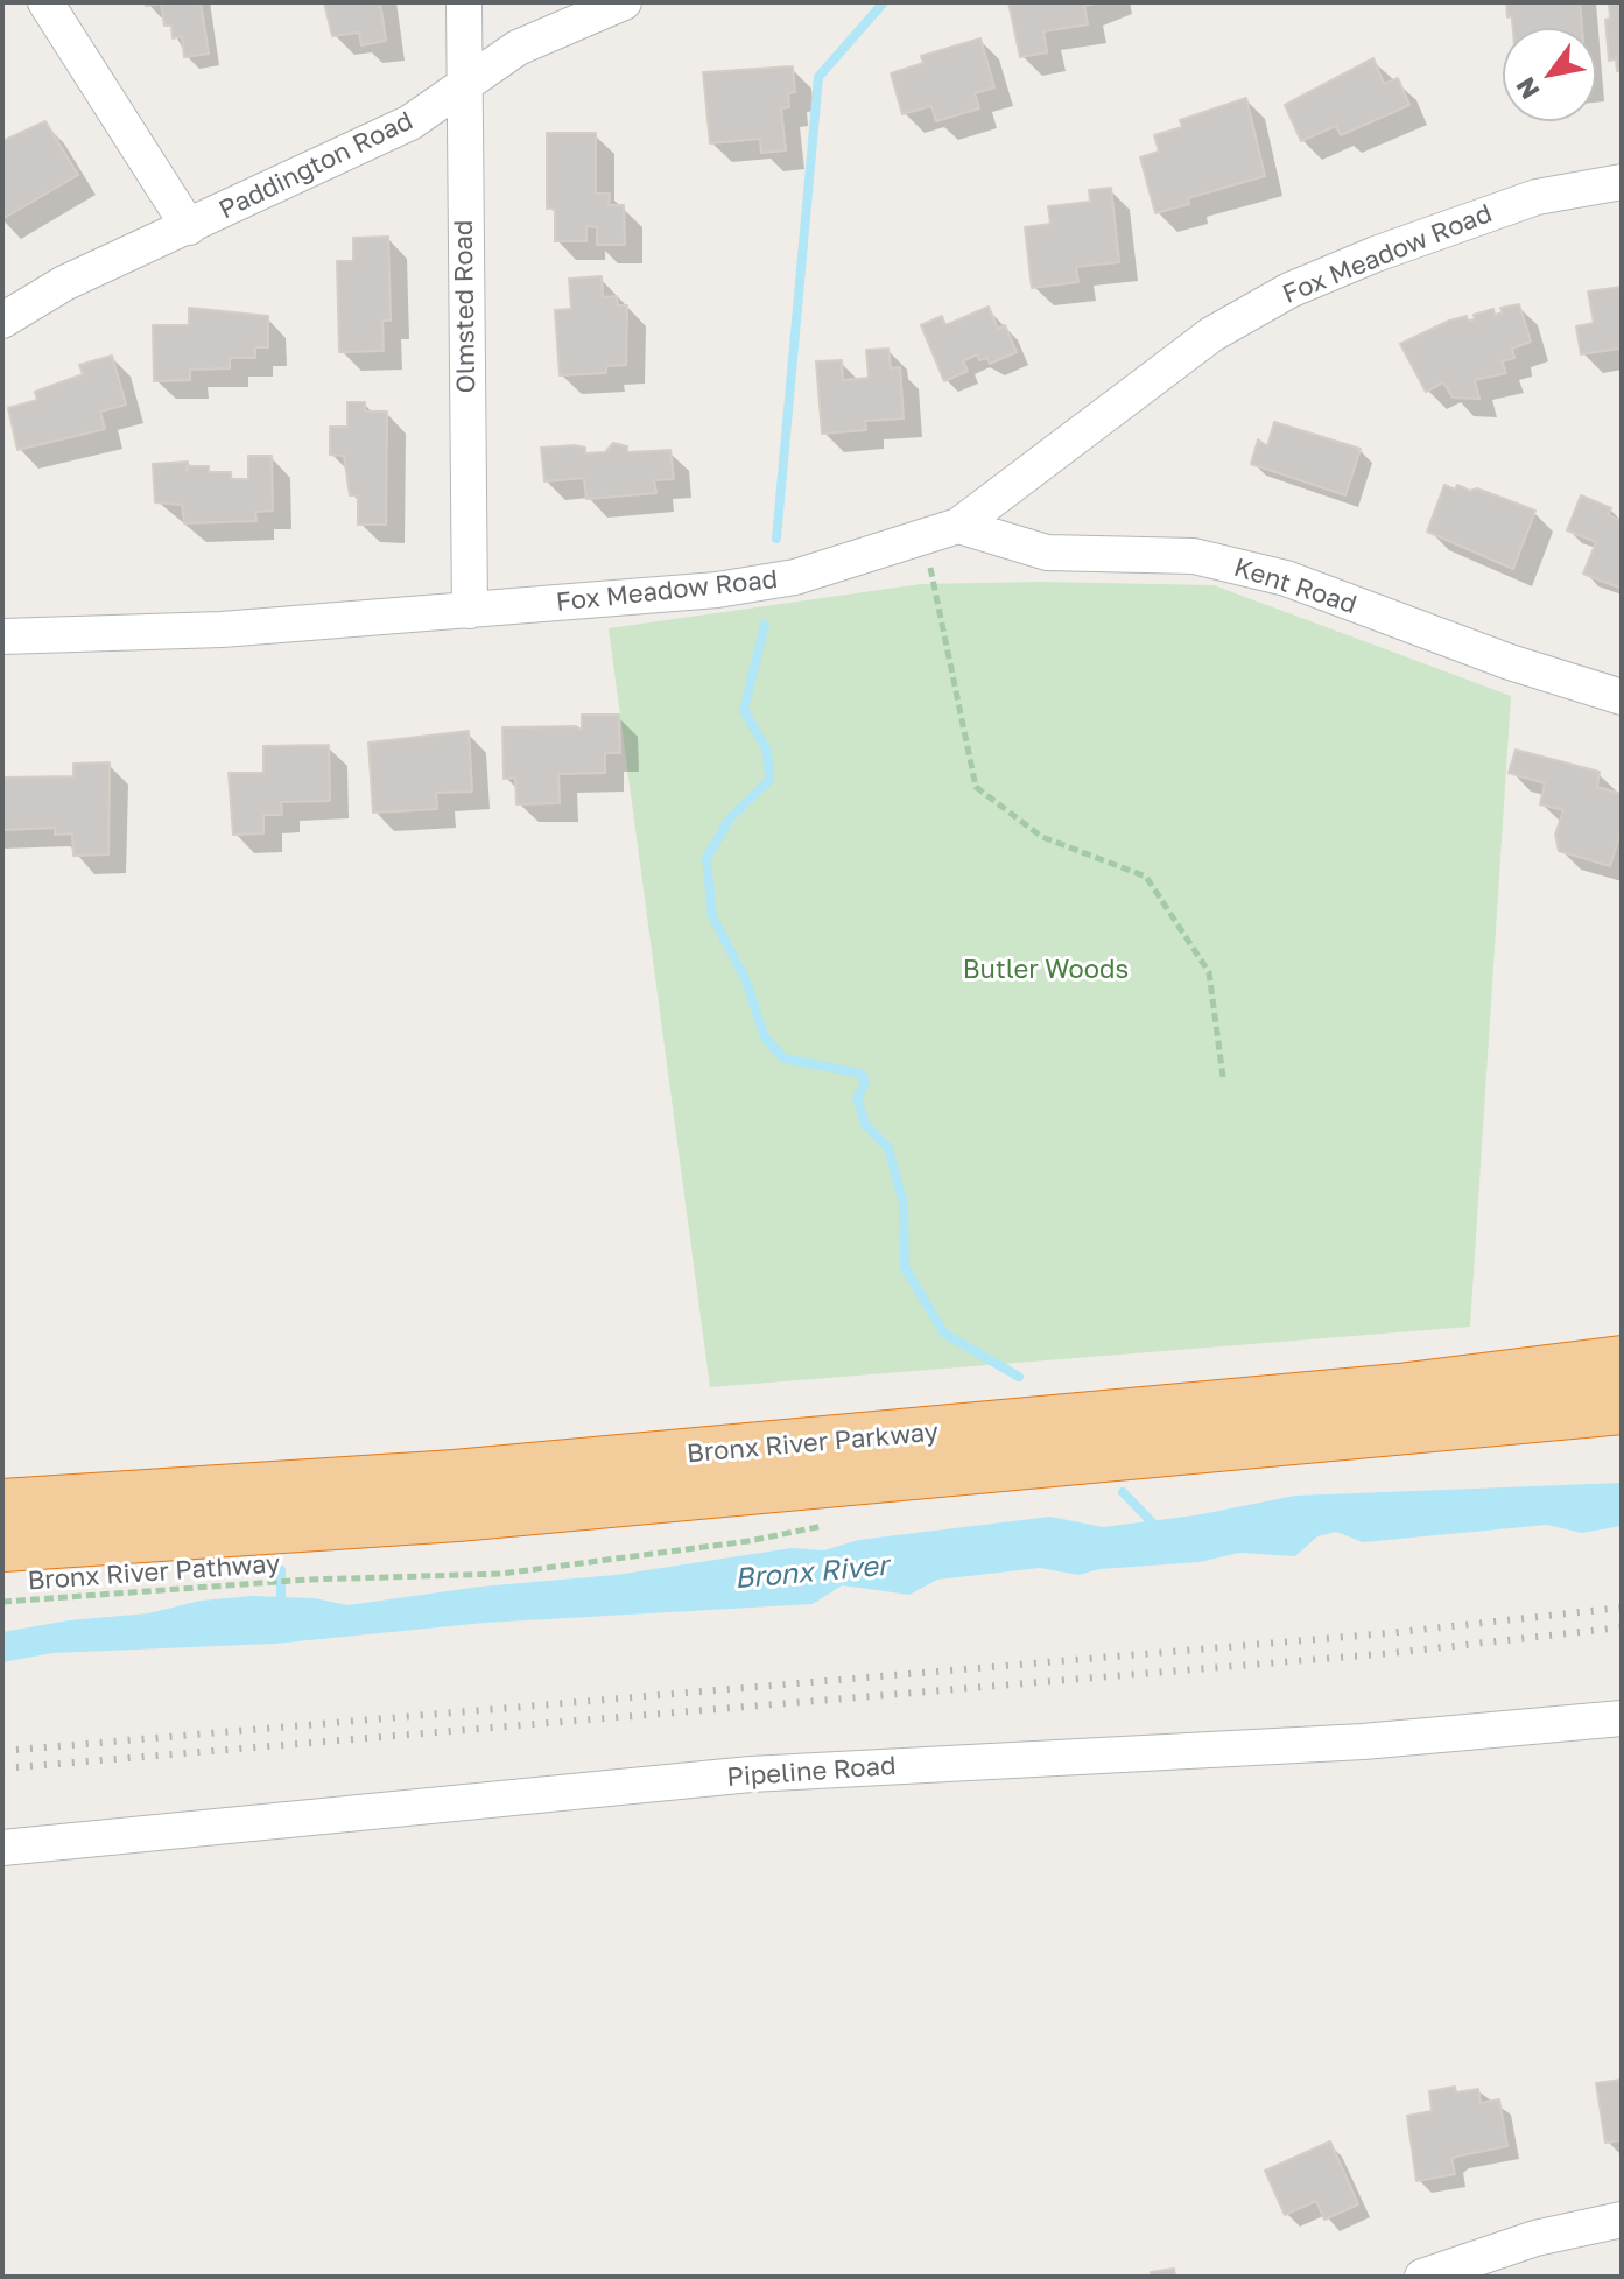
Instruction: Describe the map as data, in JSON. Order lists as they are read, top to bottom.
{
  "streets": {
    "highway": ["Bronx River Parkway"],
    "street": [
      "Paddington Road",
      "Fox Meadow Road",
      "Olmsted Road",
      "Kent Road",
      "Pipeline Road"
    ],
    "path": ["Bronx River Pathway"]
  },
  "crossings": [
    ["Paddington Road", "Olmsted Road"],
    ["Fox Meadow Road", "Olmsted Road"],
    ["Fox Meadow Road", "Kent Road"]
  ],
  "water": ["Bronx River"],
  "parks": ["Butler Woods"],
  "north": "bottom left"
}
